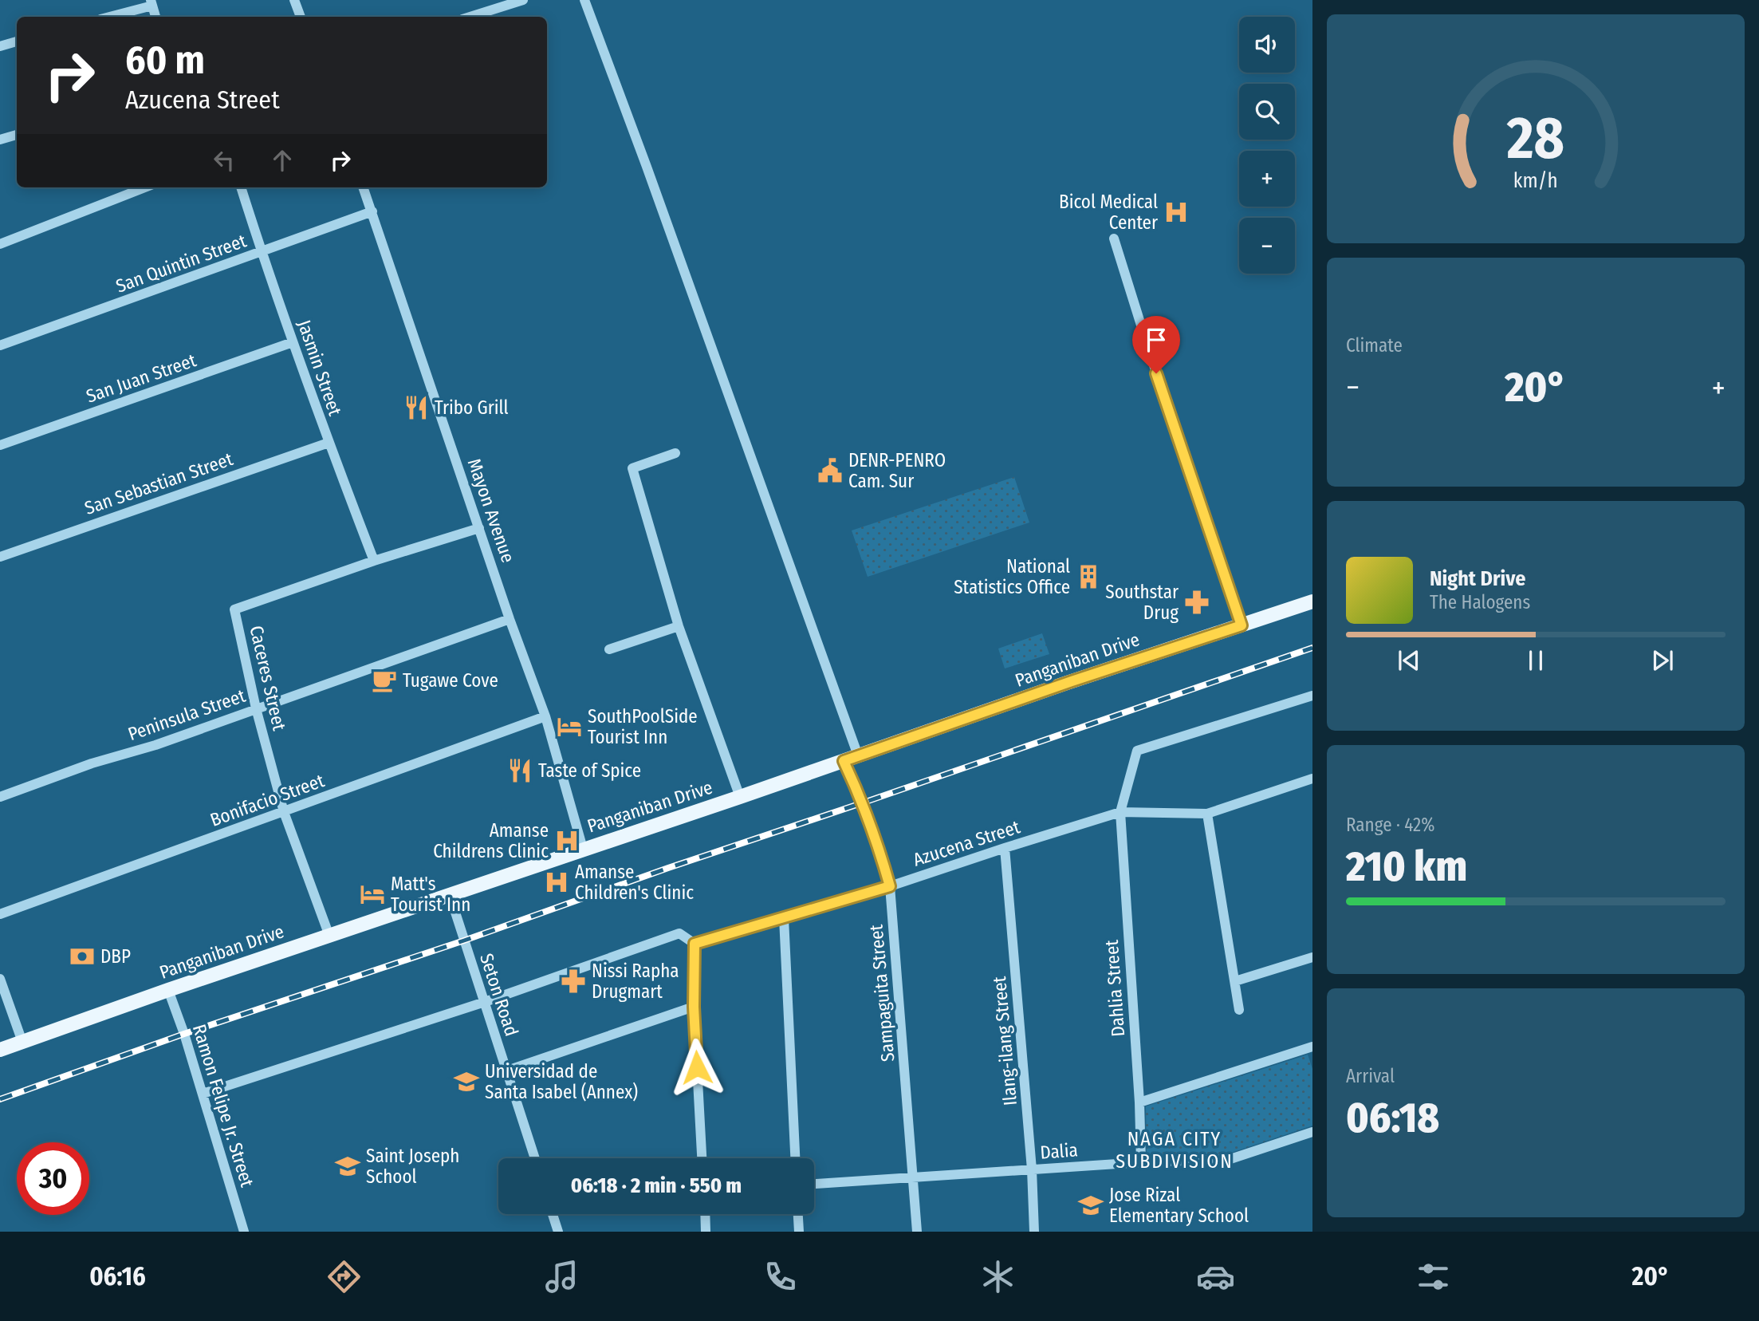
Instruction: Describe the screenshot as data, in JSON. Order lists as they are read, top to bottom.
{
  "streets": {
    "main road": ["Panganiban Drive"],
    "street": [
      "San Quintin Street",
      "Jasmin Street",
      "San Juan Street",
      "San Sebastian Street",
      "Mayon Avenue",
      "Caceres Street",
      "Peninsula Street",
      "Bonifacio Street",
      "Azucena Street",
      "Dahlia Street",
      "Sampaguita Street",
      "Seton Road",
      "Ilang-ilang Street",
      "Ramon Felipe Jr. Street",
      "Dalia"
    ]
  },
  "crossings": [
    ["San Quintin Street", "Jasmin Street"],
    ["San Quintin Street", "Mayon Avenue"],
    ["Jasmin Street", "San Juan Street"],
    ["Jasmin Street", "San Sebastian Street"],
    ["Jasmin Street", "Caceres Street"],
    ["Mayon Avenue", "Panganiban Drive"],
    ["Mayon Avenue", "Caceres Street"],
    ["Mayon Avenue", "Peninsula Street"],
    ["Mayon Avenue", "Bonifacio Street"],
    ["Panganiban Drive", "Caceres Street"],
    ["Panganiban Drive", "Sampaguita Street"],
    ["Panganiban Drive", "Seton Road"],
    ["Panganiban Drive", "Ramon Felipe Jr. Street"],
    ["Caceres Street", "Peninsula Street"],
    ["Caceres Street", "Bonifacio Street"],
    ["Azucena Street", "Dahlia Street"],
    ["Azucena Street", "Sampaguita Street"],
    ["Azucena Street", "Ilang-ilang Street"],
    ["Dahlia Street", "Dalia"],
    ["Sampaguita Street", "Dalia"],
    ["Ilang-ilang Street", "Dalia"]
  ],
  "districts": ["NAGA CITY SUBDIVISION"],
  "places": {
    "hospital": ["Bicol Medical Center", "Amanse Childrens Clinic", "Amanse Children's Clinic"],
    "restaurant": ["Tribo Grill", "Taste of Spice"],
    "public building": ["DENR-PENRO Cam. Sur"],
    "building": ["National Statistics Office"],
    "pharmacy": ["Southstar Drug", "Nissi Rapha Drugmart"],
    "cafe": ["Tugawe Cove"],
    "hotel": ["SouthPoolSide Tourist Inn", "Matt's Tourist Inn"],
    "bank": ["DBP"],
    "school or university": ["Universidad de Santa Isabel (Annex)", "Saint Joseph School", "Jose Rizal Elementary School"]
  },
  "page": {
    "map_buttons": ["+", "−"],
    "turn": ["60 m", "Azucena Street"],
    "tile": [
      "Climate",
      ["Range · 42%", "210 km"],
      ["Arrival", "06:18"]
    ],
    "heat": ["−", "20°", "+"],
    "song": ["Night Drive", "The Halogens"],
    "limit": "30",
    "trip": "06:18 · 2 min · 550 m",
    "tabs": ["06:16", "20°"],
    "gauge": ["28", "km/h"]
  }
}
